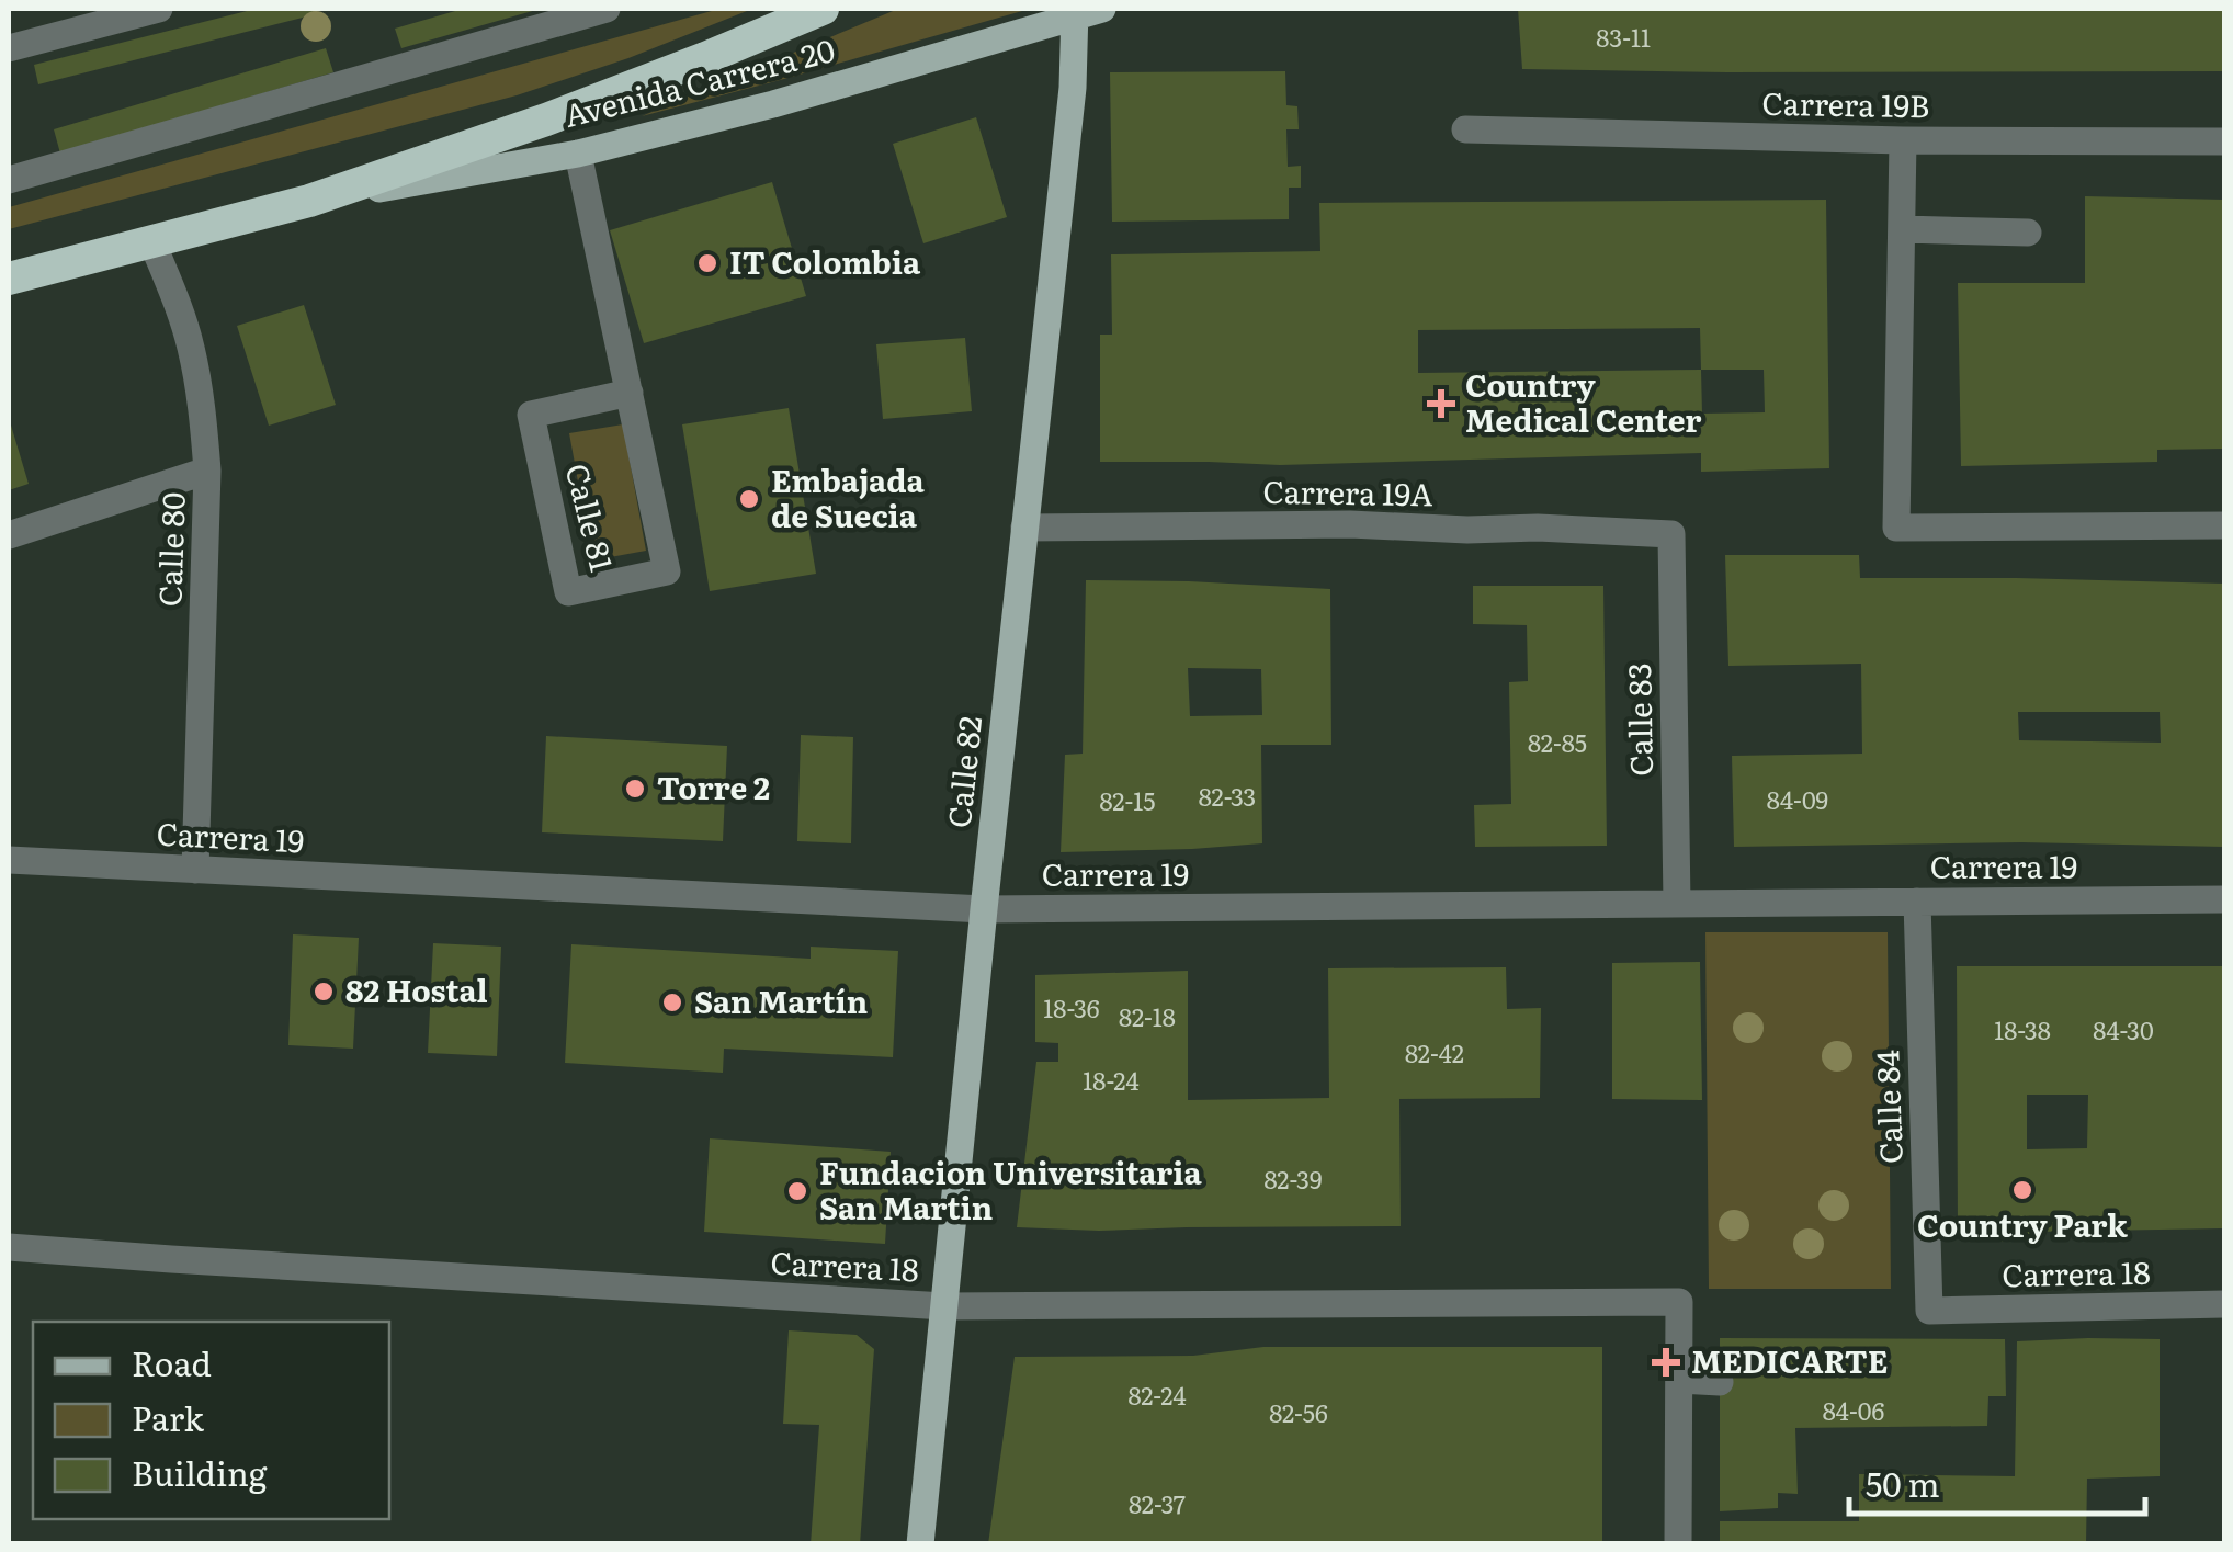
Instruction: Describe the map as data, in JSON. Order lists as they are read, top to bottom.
{
  "streets": {
    "highway": ["Avenida Carrera 20"],
    "main road": ["Calle 82"],
    "street": [
      "Carrera 19B",
      "Carrera 19A",
      "Calle 81",
      "Calle 80",
      "Calle 83",
      "Carrera 19",
      "Calle 84",
      "Carrera 18"
    ]
  },
  "crossings": [
    ["Avenida Carrera 20", "Calle 81"],
    ["Avenida Carrera 20", "Calle 80"],
    ["Avenida Carrera 20", "Calle 82"],
    ["Carrera 19A", "Calle 83"],
    ["Carrera 19A", "Calle 82"],
    ["Calle 80", "Carrera 19"],
    ["Calle 83", "Carrera 19"],
    ["Calle 82", "Carrera 19"],
    ["Calle 82", "Carrera 18"],
    ["Carrera 19", "Calle 84"],
    ["Calle 84", "Carrera 18"]
  ],
  "places": {
    "other": [
      "IT Colombia",
      "Embajada de Suecia",
      "Torre 2",
      "82 Hostal",
      "San Martín",
      "Country Park",
      "Fundacion Universitaria San Martin"
    ],
    "health": ["Country Medical Center", "MEDICARTE"]
  },
  "house_numbers": [
    "83-11",
    "82-85",
    "82-33",
    "84-09",
    "82-15",
    "18-36",
    "82-18",
    "18-38",
    "84-30",
    "82-42",
    "18-24",
    "82-39",
    "82-24",
    "84-06",
    "82-56",
    "82-37"
  ],
  "legend": ["Road", "Park", "Building"],
  "scale_bar": "50 m"
}
